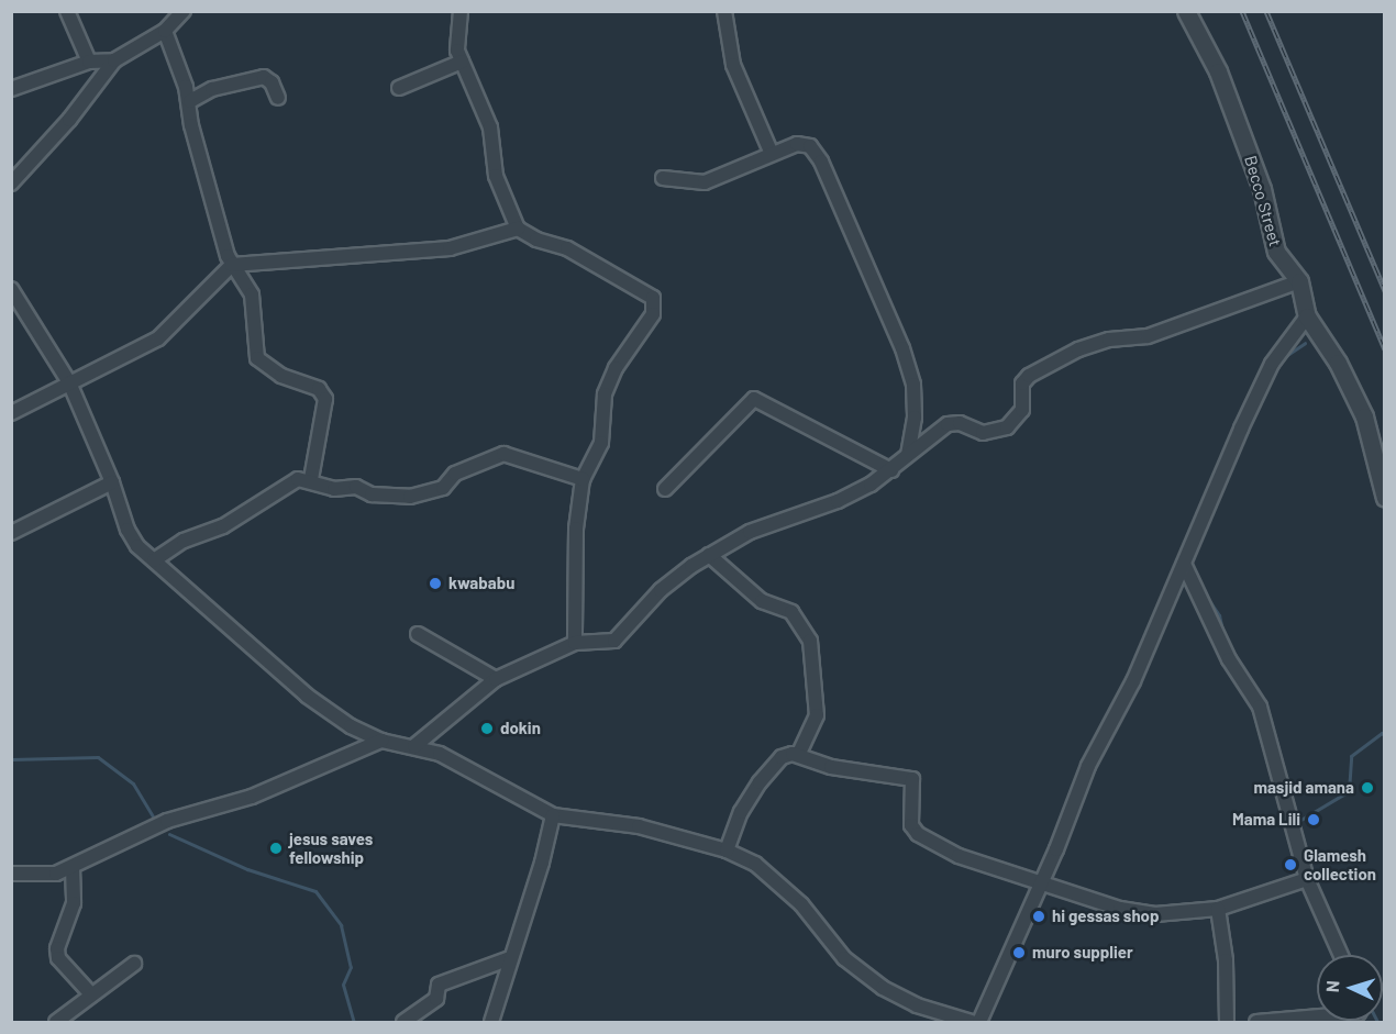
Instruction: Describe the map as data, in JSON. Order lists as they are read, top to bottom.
{
  "streets": {
    "street": ["Becco Street"]
  },
  "places": [
    "kwababu",
    "dokin",
    "masjid amana",
    "Mama Lili",
    "jesus saves fellowship",
    "Glamesh collection",
    "hi gessas shop",
    "muro supplier"
  ],
  "north": "left"
}
